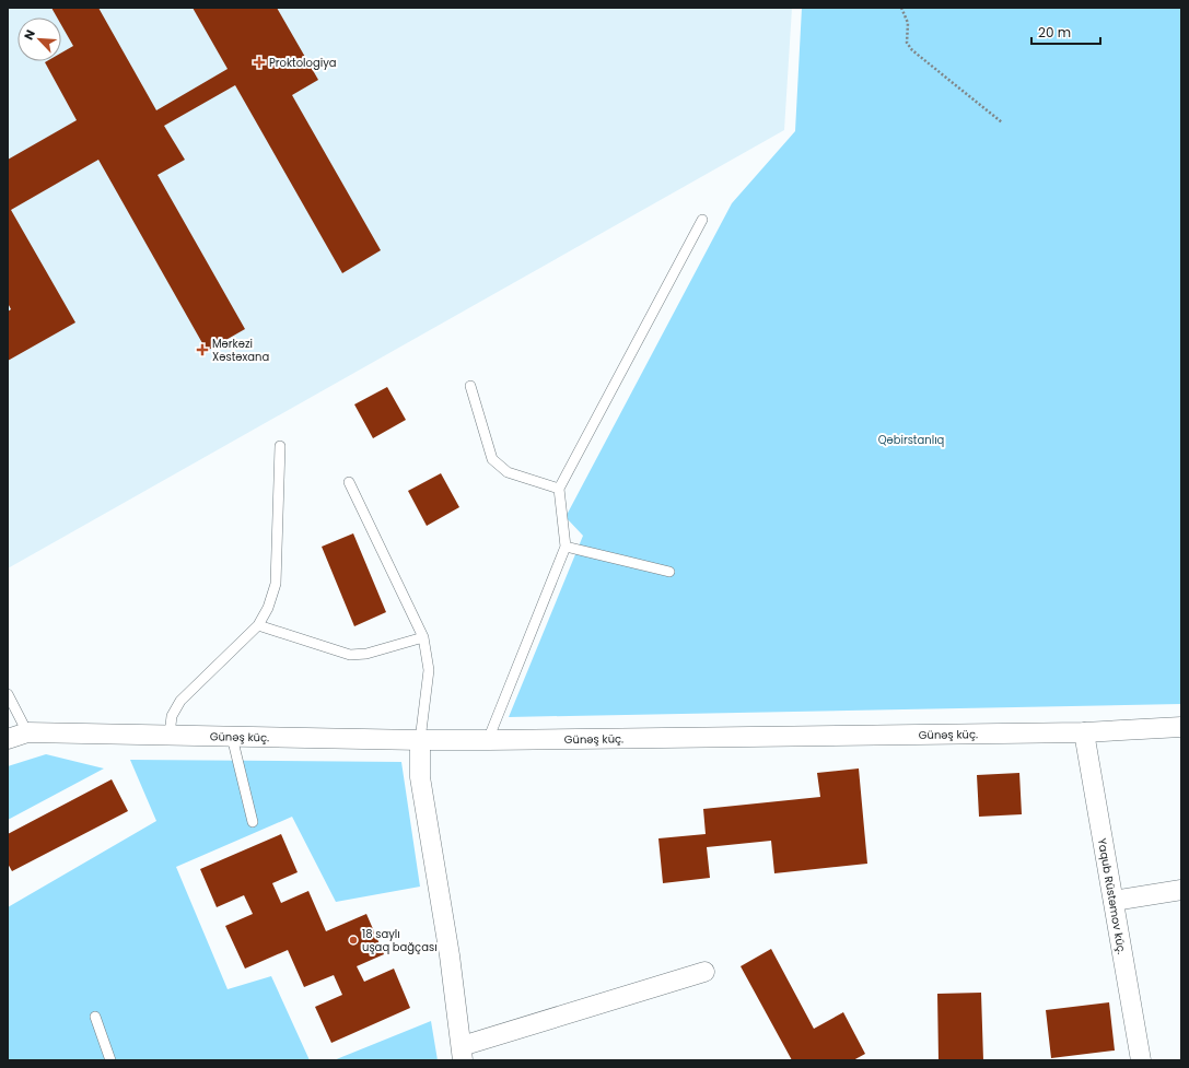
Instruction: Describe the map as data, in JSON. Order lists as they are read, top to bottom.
{
  "streets": {
    "street": ["Günəş küç.", "Yaqub Rüstəmov küç."]
  },
  "crossings": [
    ["Günəş küç.", "Yaqub Rüstəmov küç."]
  ],
  "parks": ["Qəbirstanlıq"],
  "places": {
    "health": ["Proktologiya", "Mərkəzi Xəstəxana"],
    "other": ["18 saylı uşaq bağçası"]
  },
  "scale_bar": "20 m",
  "north": "top left"
}
